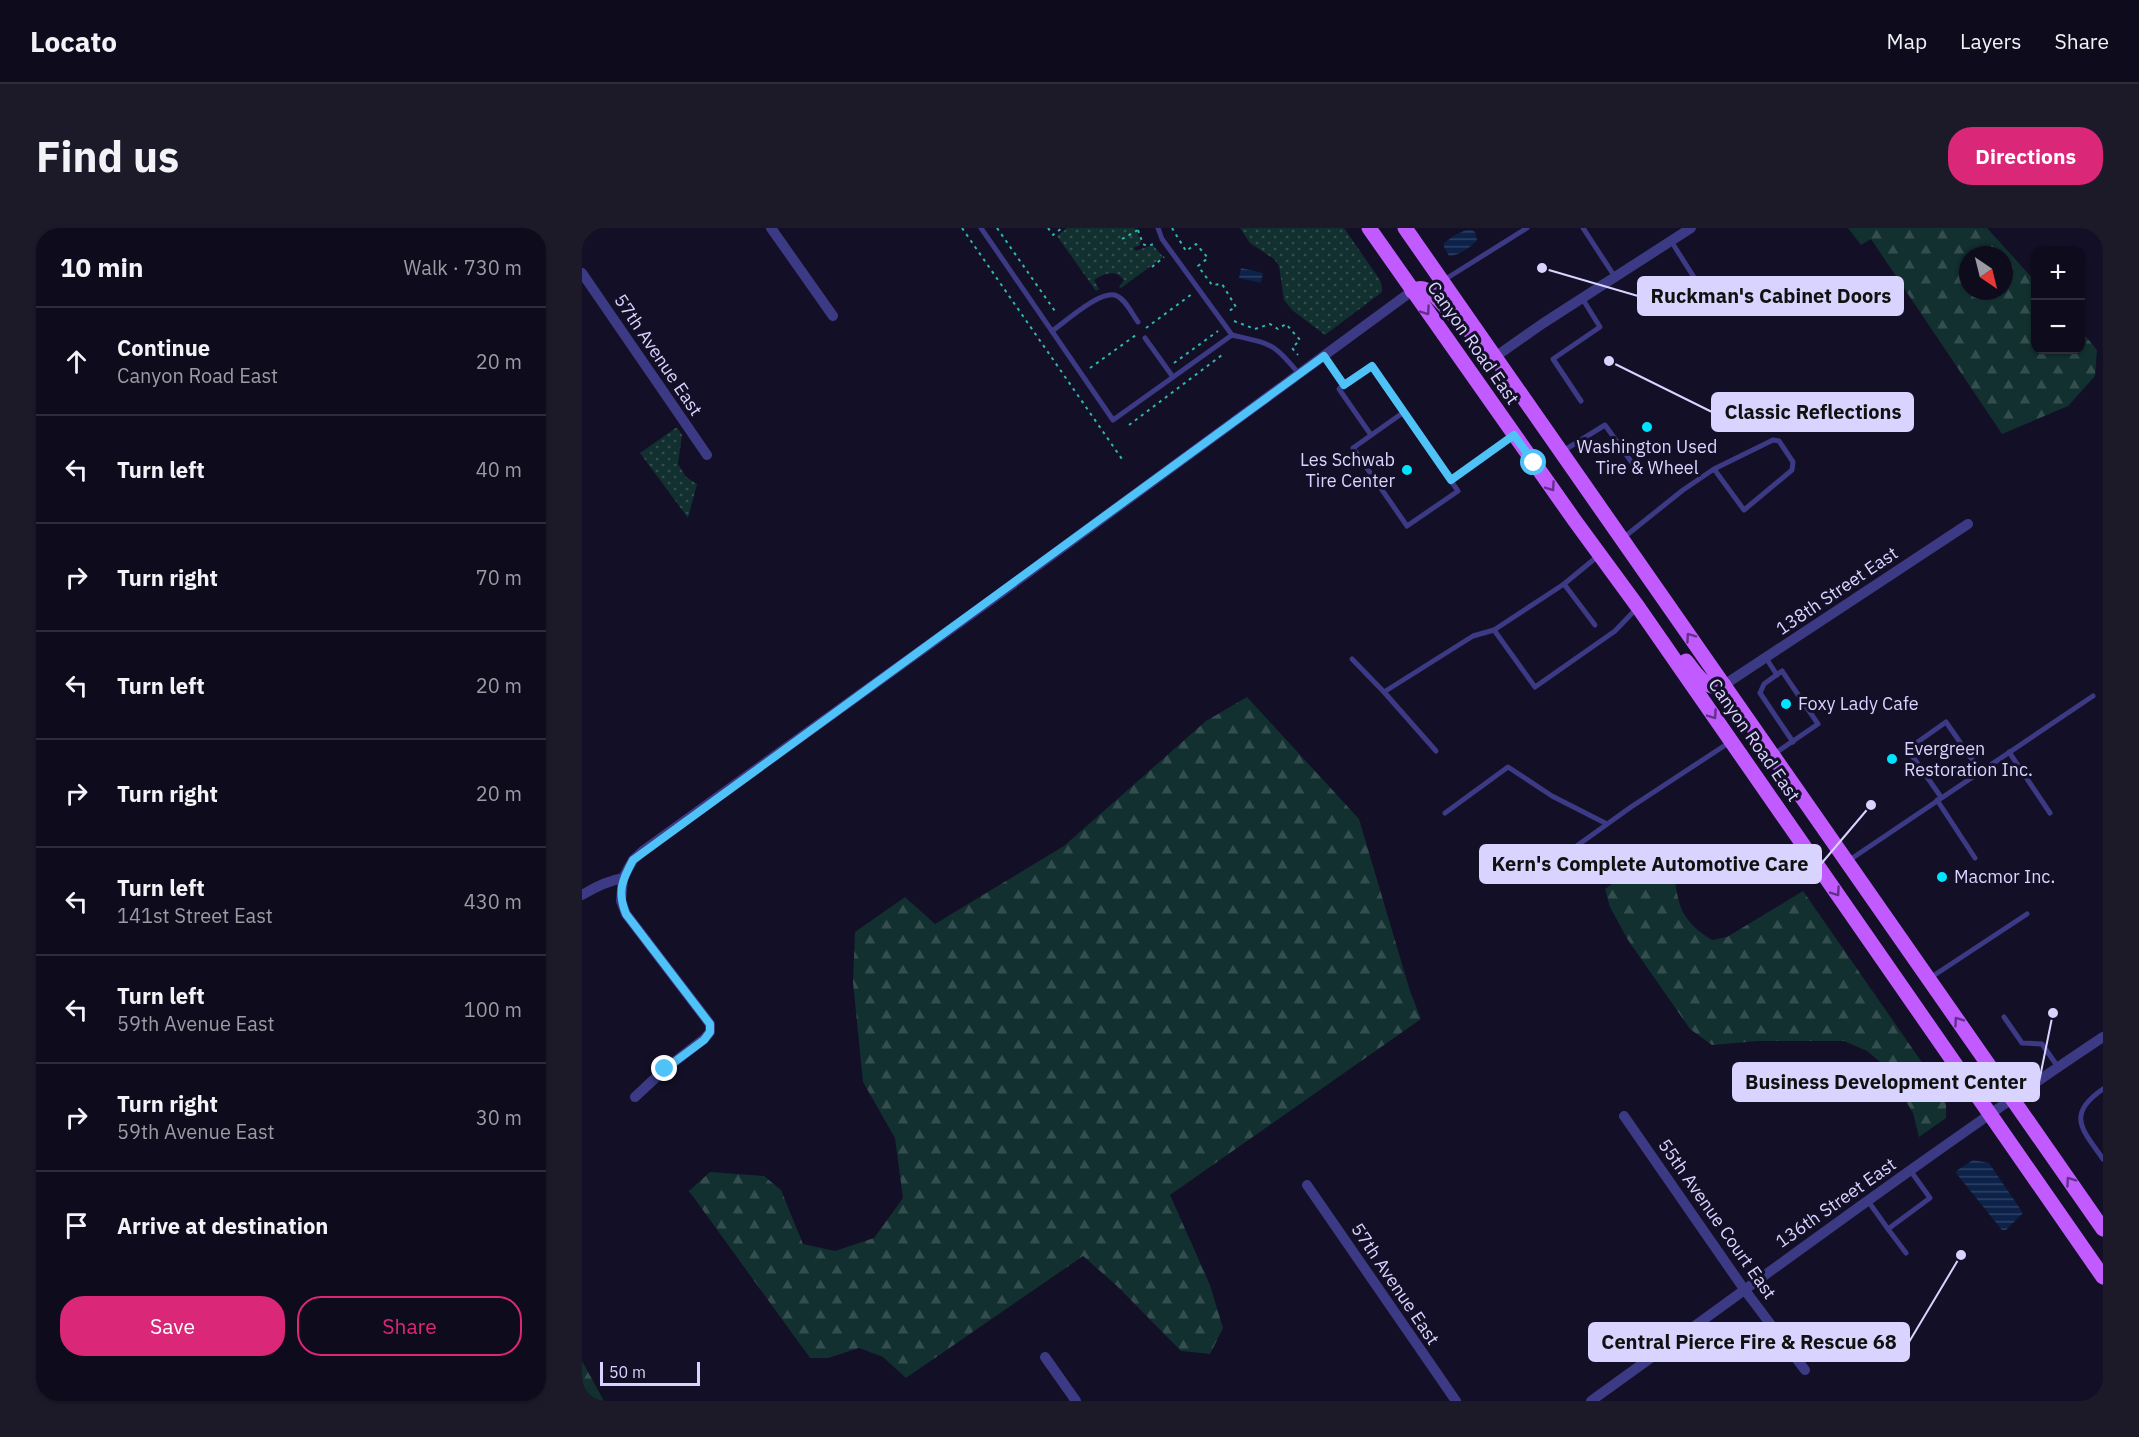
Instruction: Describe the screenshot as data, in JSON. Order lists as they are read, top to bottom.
{
  "streets": {
    "main road": ["Canyon Road East"],
    "street": [
      "57th Avenue East",
      "138th Street East",
      "136th Street East",
      "55th Avenue Court East"
    ]
  },
  "crossings": [
    ["Canyon Road East", "138th Street East"],
    ["Canyon Road East", "136th Street East"],
    ["136th Street East", "55th Avenue Court East"]
  ],
  "places": [
    "Ruckman's Cabinet Doors",
    "Classic Reflections",
    "Washington Used Tire & Wheel",
    "Les Schwab Tire Center",
    "Foxy Lady Cafe",
    "Evergreen Restoration Inc.",
    "Kern's Complete Automotive Care",
    "Macmor Inc.",
    "Business Development Center",
    "Central Pierce Fire & Rescue 68"
  ],
  "scale_bar": "50 m",
  "north": "bottom right",
  "page": {
    "header": "Locato",
    "nav": ["Map", "Layers", "Share"],
    "buttons": [
      "Directions",
      ["Save", "Share"]
    ],
    "title": "Find us",
    "heading": ["10 min", "Walk · 730 m"],
    "map_buttons": ["+", "−"],
    "list": [
      ["Continue", "Canyon Road East", "20 m"],
      ["Turn left", "40 m"],
      ["Turn right", "70 m"],
      ["Turn left", "20 m"],
      ["Turn right", "20 m"],
      ["Turn left", "141st Street East", "430 m"],
      ["Turn left", "59th Avenue East", "100 m"],
      ["Turn right", "59th Avenue East", "30 m"],
      "Arrive at destination"
    ],
    "scale": "50 m"
  }
}
